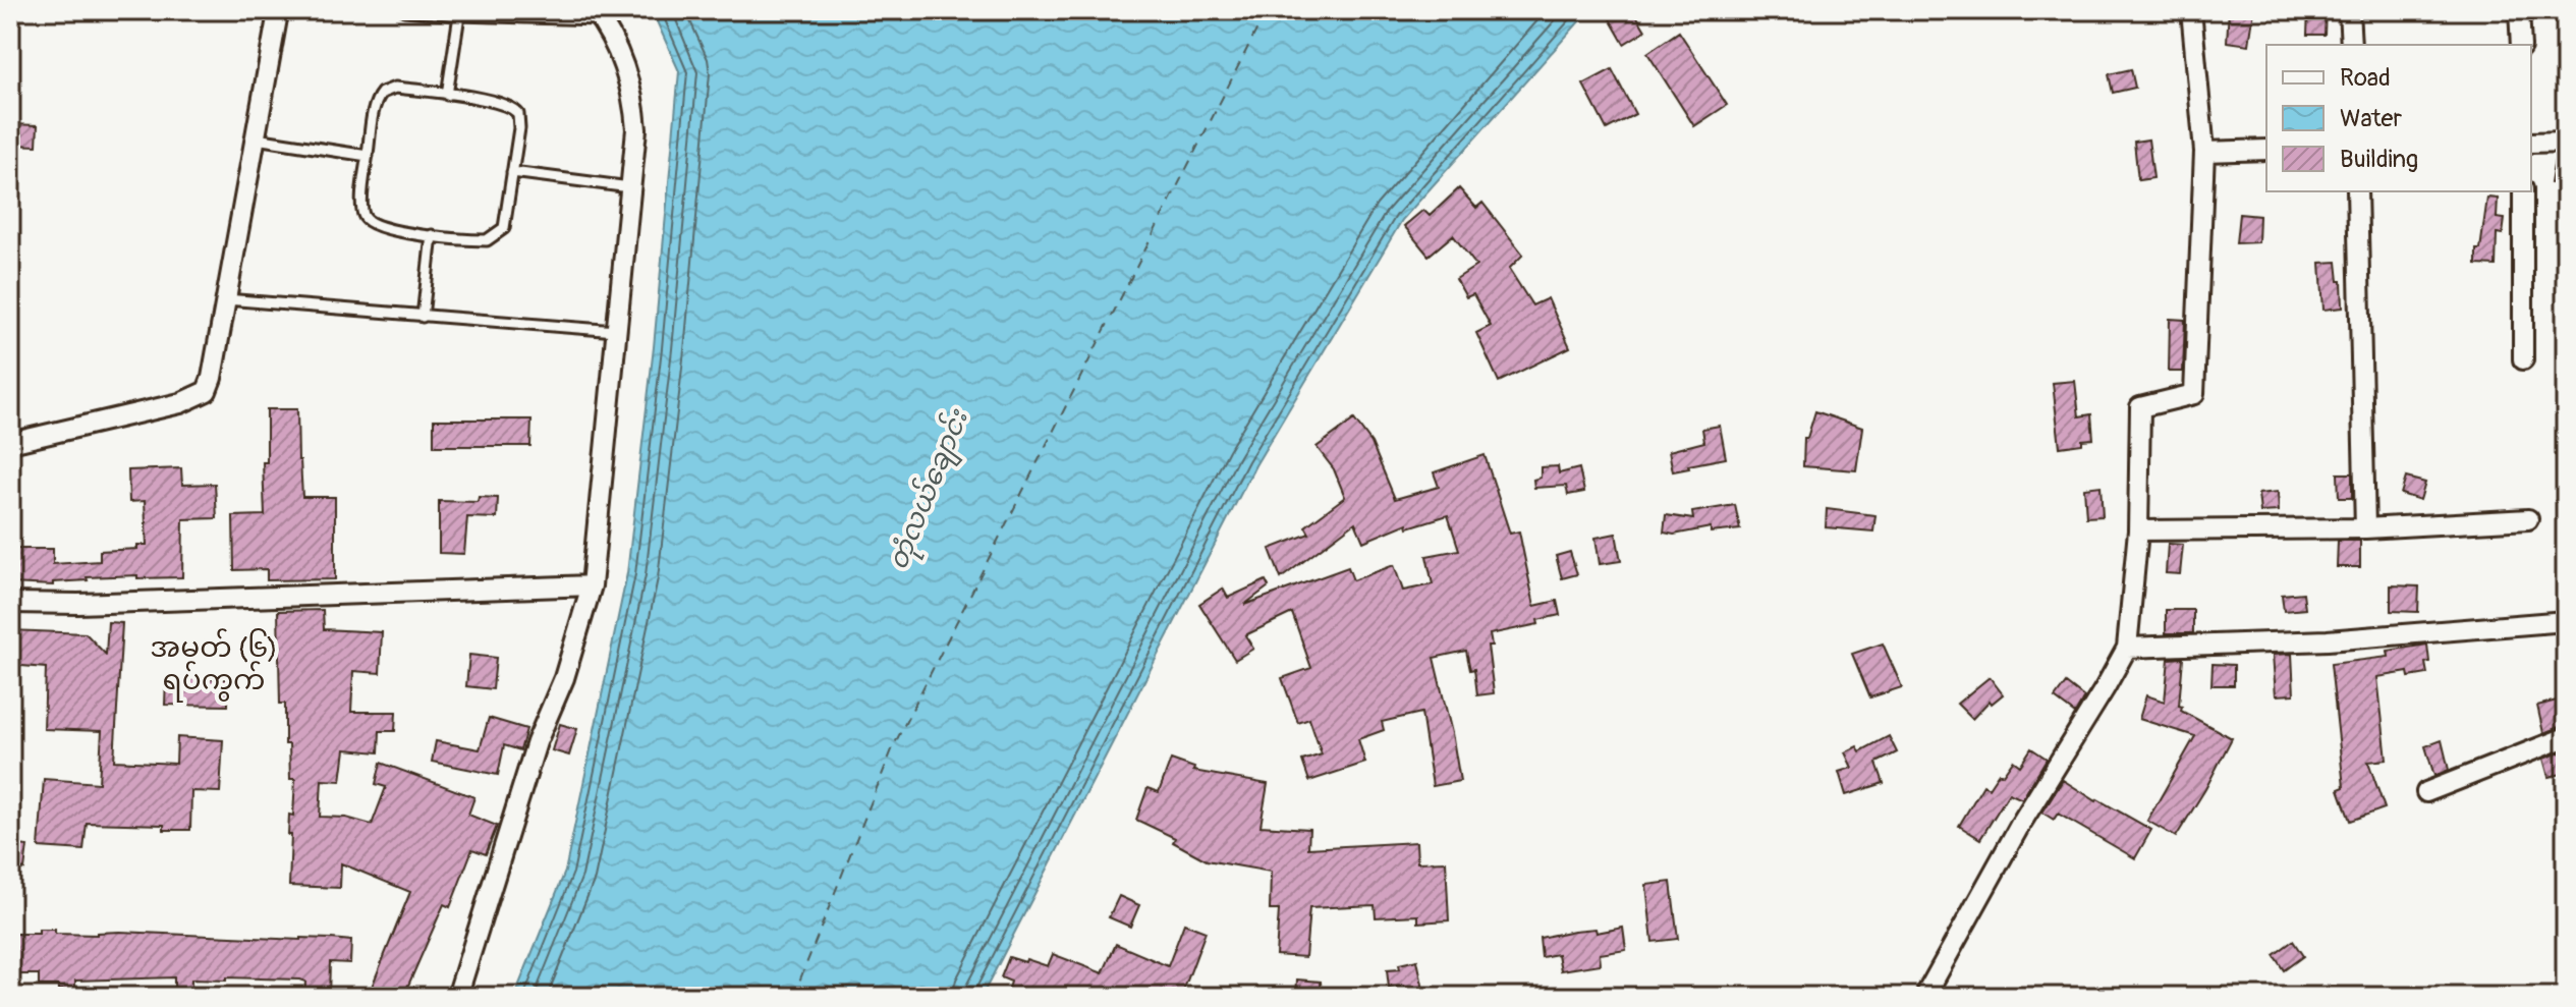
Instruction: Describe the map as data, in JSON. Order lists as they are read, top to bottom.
{
  "districts": ["အမှတ် (၆) ရပ်ကွက်"],
  "water": ["တုံလယ်ချောင်း"],
  "legend": ["Road", "Water", "Building"]
}
